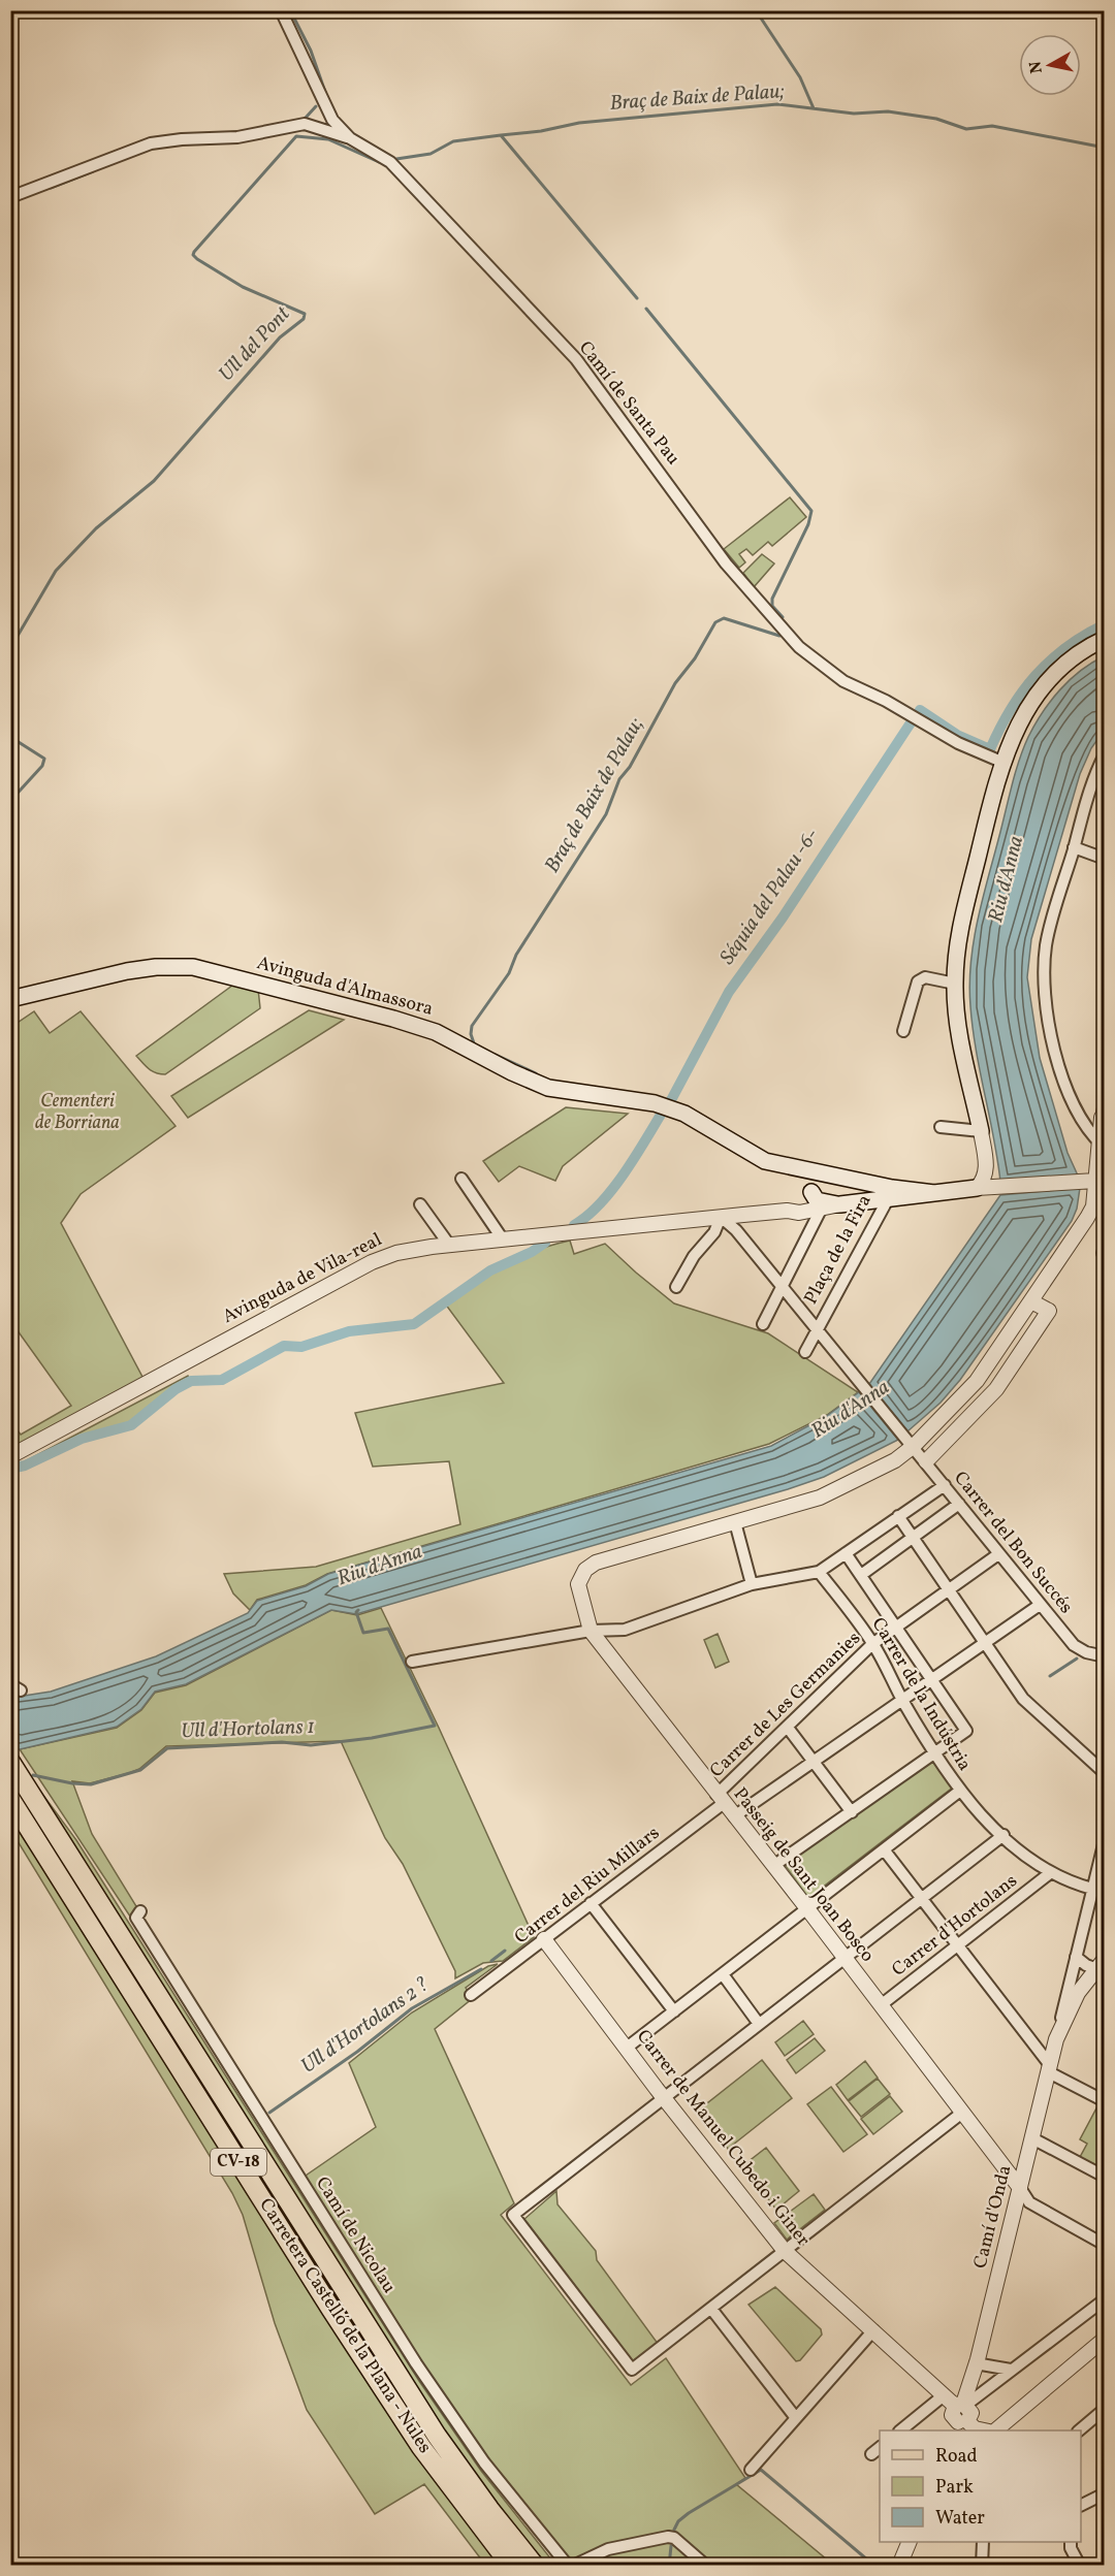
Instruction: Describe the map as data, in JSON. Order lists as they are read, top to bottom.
{
  "streets": {
    "main road": [
      "Avinguda d'Almassora",
      "Plaça de la Fira",
      "Avinguda de Vila-real",
      "CV-18",
      "Carretera Castelló de la Plana - Nules"
    ],
    "street": [
      "Camí de Santa Pau",
      "Carrer del Bon Succés",
      "Carrer de la Indústria",
      "Carrer de Les Germanies",
      "Passeig de Sant Joan Bosco",
      "Carrer del Riu Millars",
      "Carrer d'Hortolans",
      "Carrer de Manuel Cubedo i Giner",
      "Camí d'Onda",
      "Camí de Nicolau"
    ]
  },
  "crossings": [
    ["Avinguda d'Almassora", "Plaça de la Fira"],
    ["Avinguda d'Almassora", "Avinguda de Vila-real"],
    ["Plaça de la Fira", "Avinguda de Vila-real"],
    ["Plaça de la Fira", "Carrer del Bon Succés"],
    ["Carrer del Bon Succés", "Carrer de Les Germanies"],
    ["Carrer de la Indústria", "Carrer de Les Germanies"],
    ["Carrer de la Indústria", "Carrer d'Hortolans"],
    ["Carrer de la Indústria", "Camí d'Onda"],
    ["Carrer de Les Germanies", "Passeig de Sant Joan Bosco"],
    ["Carrer de Les Germanies", "Carrer del Riu Millars"],
    ["Passeig de Sant Joan Bosco", "Carrer del Riu Millars"],
    ["Passeig de Sant Joan Bosco", "Carrer d'Hortolans"],
    ["Passeig de Sant Joan Bosco", "Camí d'Onda"],
    ["Carrer del Riu Millars", "Carrer de Manuel Cubedo i Giner"],
    ["Carrer de Manuel Cubedo i Giner", "Camí d'Onda"]
  ],
  "water": [
    "Braç de Baix de Palau;",
    "Ull del Pont",
    "Riu d'Anna",
    "Séquia del Palau -6-",
    "Ull d'Hortolans 1",
    "Ull d'Hortolans 2 ?"
  ],
  "parks": ["Cementeri de Borriana"],
  "legend": ["Road", "Park", "Water"],
  "north": "left"
}
